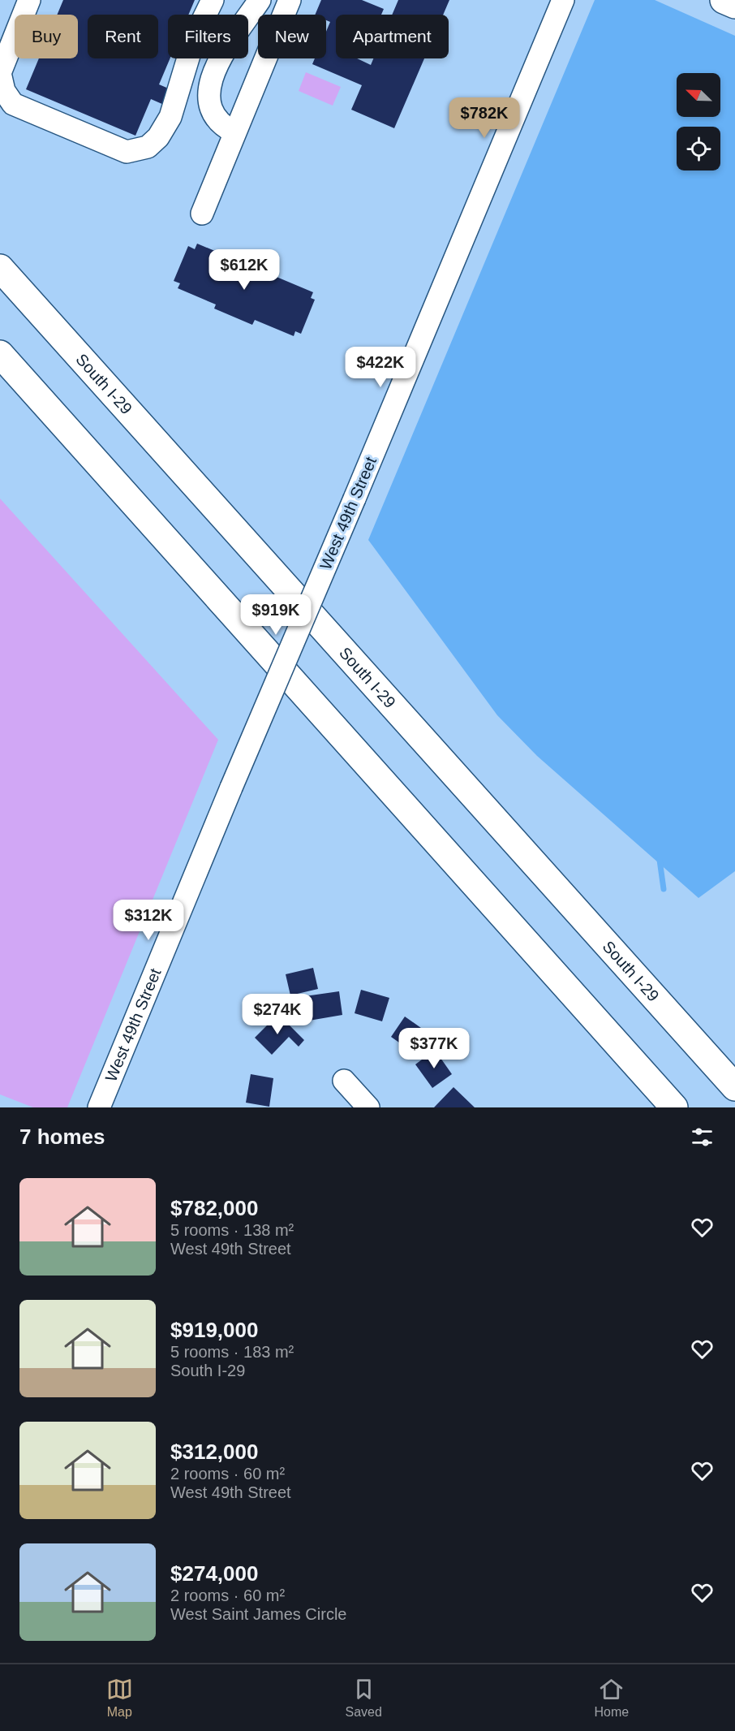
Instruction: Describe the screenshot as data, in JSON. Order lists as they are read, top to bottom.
{
  "streets": {
    "main road": ["South I-29"],
    "street": ["West 49th Street"]
  },
  "north": "top left",
  "page": {
    "chip": [
      "Buy",
      "Rent",
      "Filters",
      "New",
      "Apartment"
    ],
    "price": [
      "$782K",
      "$612K",
      "$422K",
      "$919K",
      "$312K",
      "$274K",
      "$377K"
    ],
    "heading": "7 homes",
    "list": [
      {
        "name": "$782,000",
        "note": "5 rooms · 138 m² · West 49th Street"
      },
      {
        "name": "$919,000",
        "note": "5 rooms · 183 m² · South I-29"
      },
      {
        "name": "$312,000",
        "note": "2 rooms · 60 m² · West 49th Street"
      },
      {
        "name": "$274,000",
        "note": "2 rooms · 60 m² · West Saint James Circle"
      }
    ],
    "tabs": ["Map", "Saved", "Home"]
  }
}
